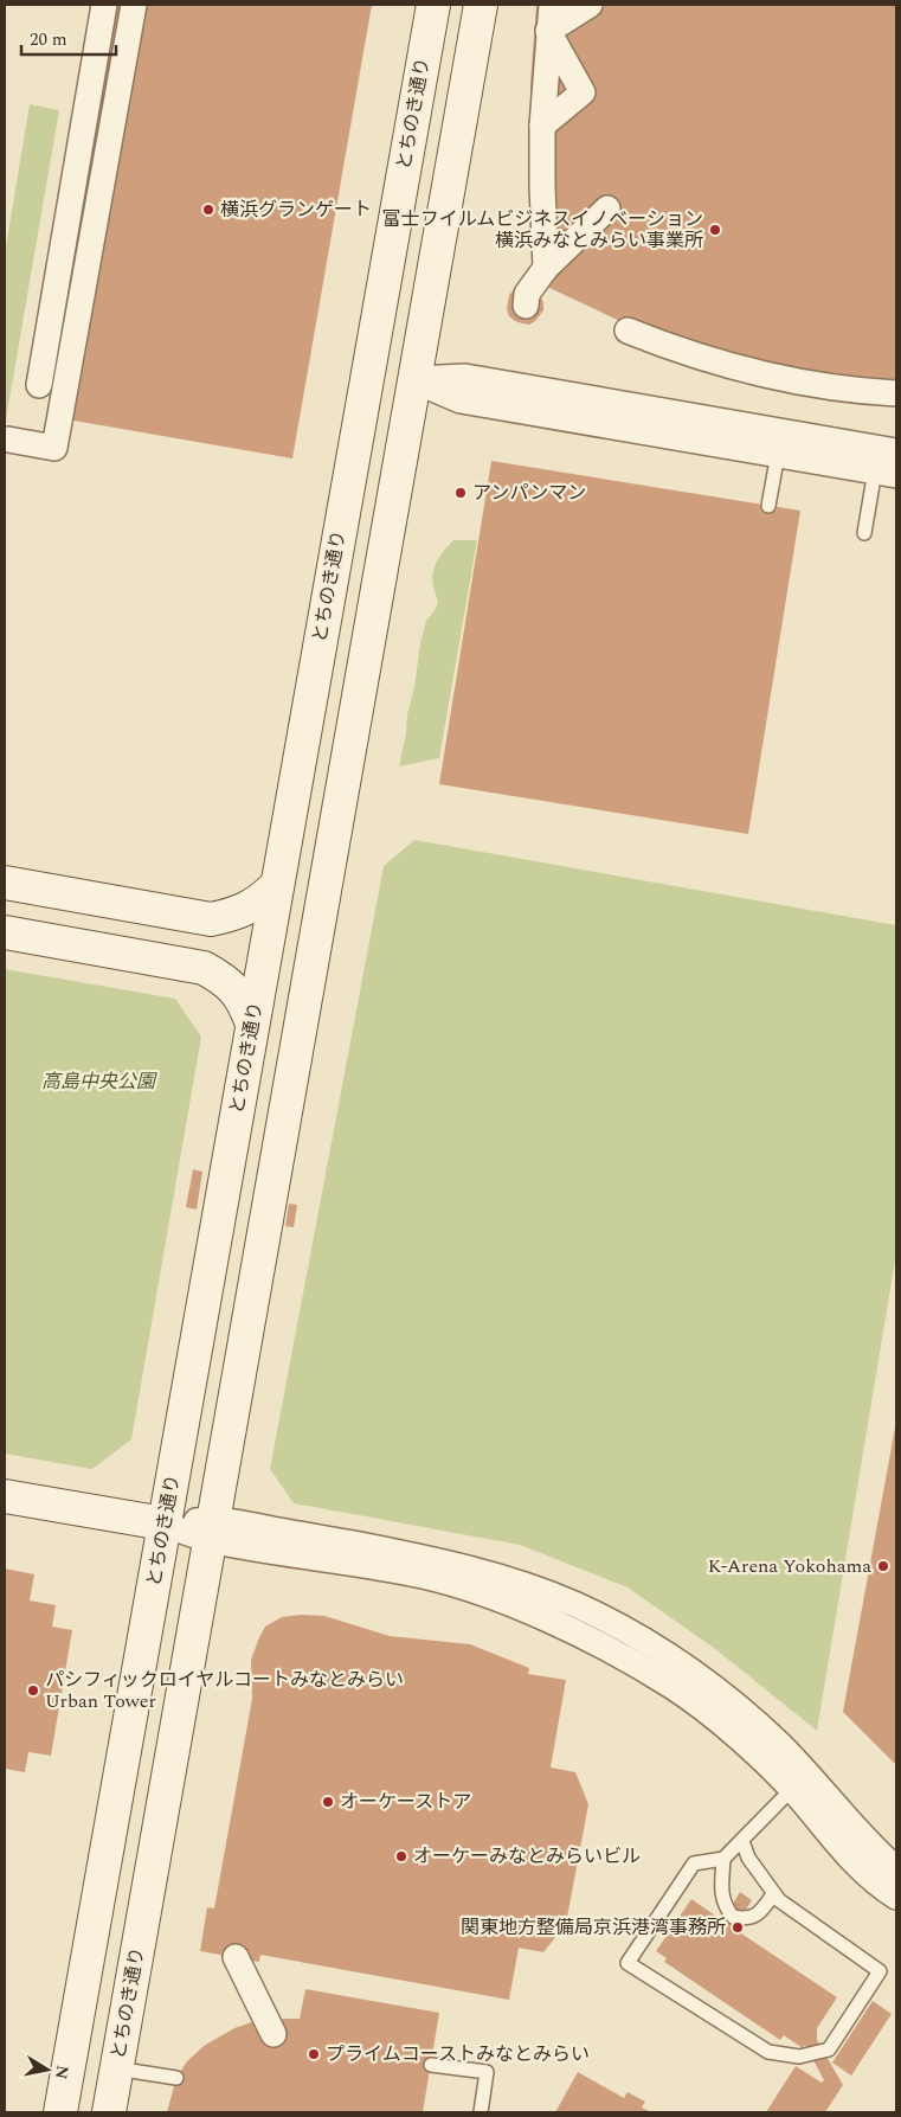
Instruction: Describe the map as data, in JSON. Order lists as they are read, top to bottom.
{
  "streets": {
    "street": ["とちのき通り"]
  },
  "parks": ["高島中央公園"],
  "places": [
    "横浜グランゲート",
    "富士フイルムビジネスイノベーション 横浜みなとみらい事業所",
    "アンパンマン",
    "K-Arena Yokohama",
    "パシフィックロイヤルコートみなとみらい Urban Tower",
    "オーケーストア",
    "オーケーみなとみらいビル",
    "関東地方整備局京浜港湾事務所",
    "プライムコーストみなとみらい"
  ],
  "scale_bar": "20 m",
  "north": "right"
}
